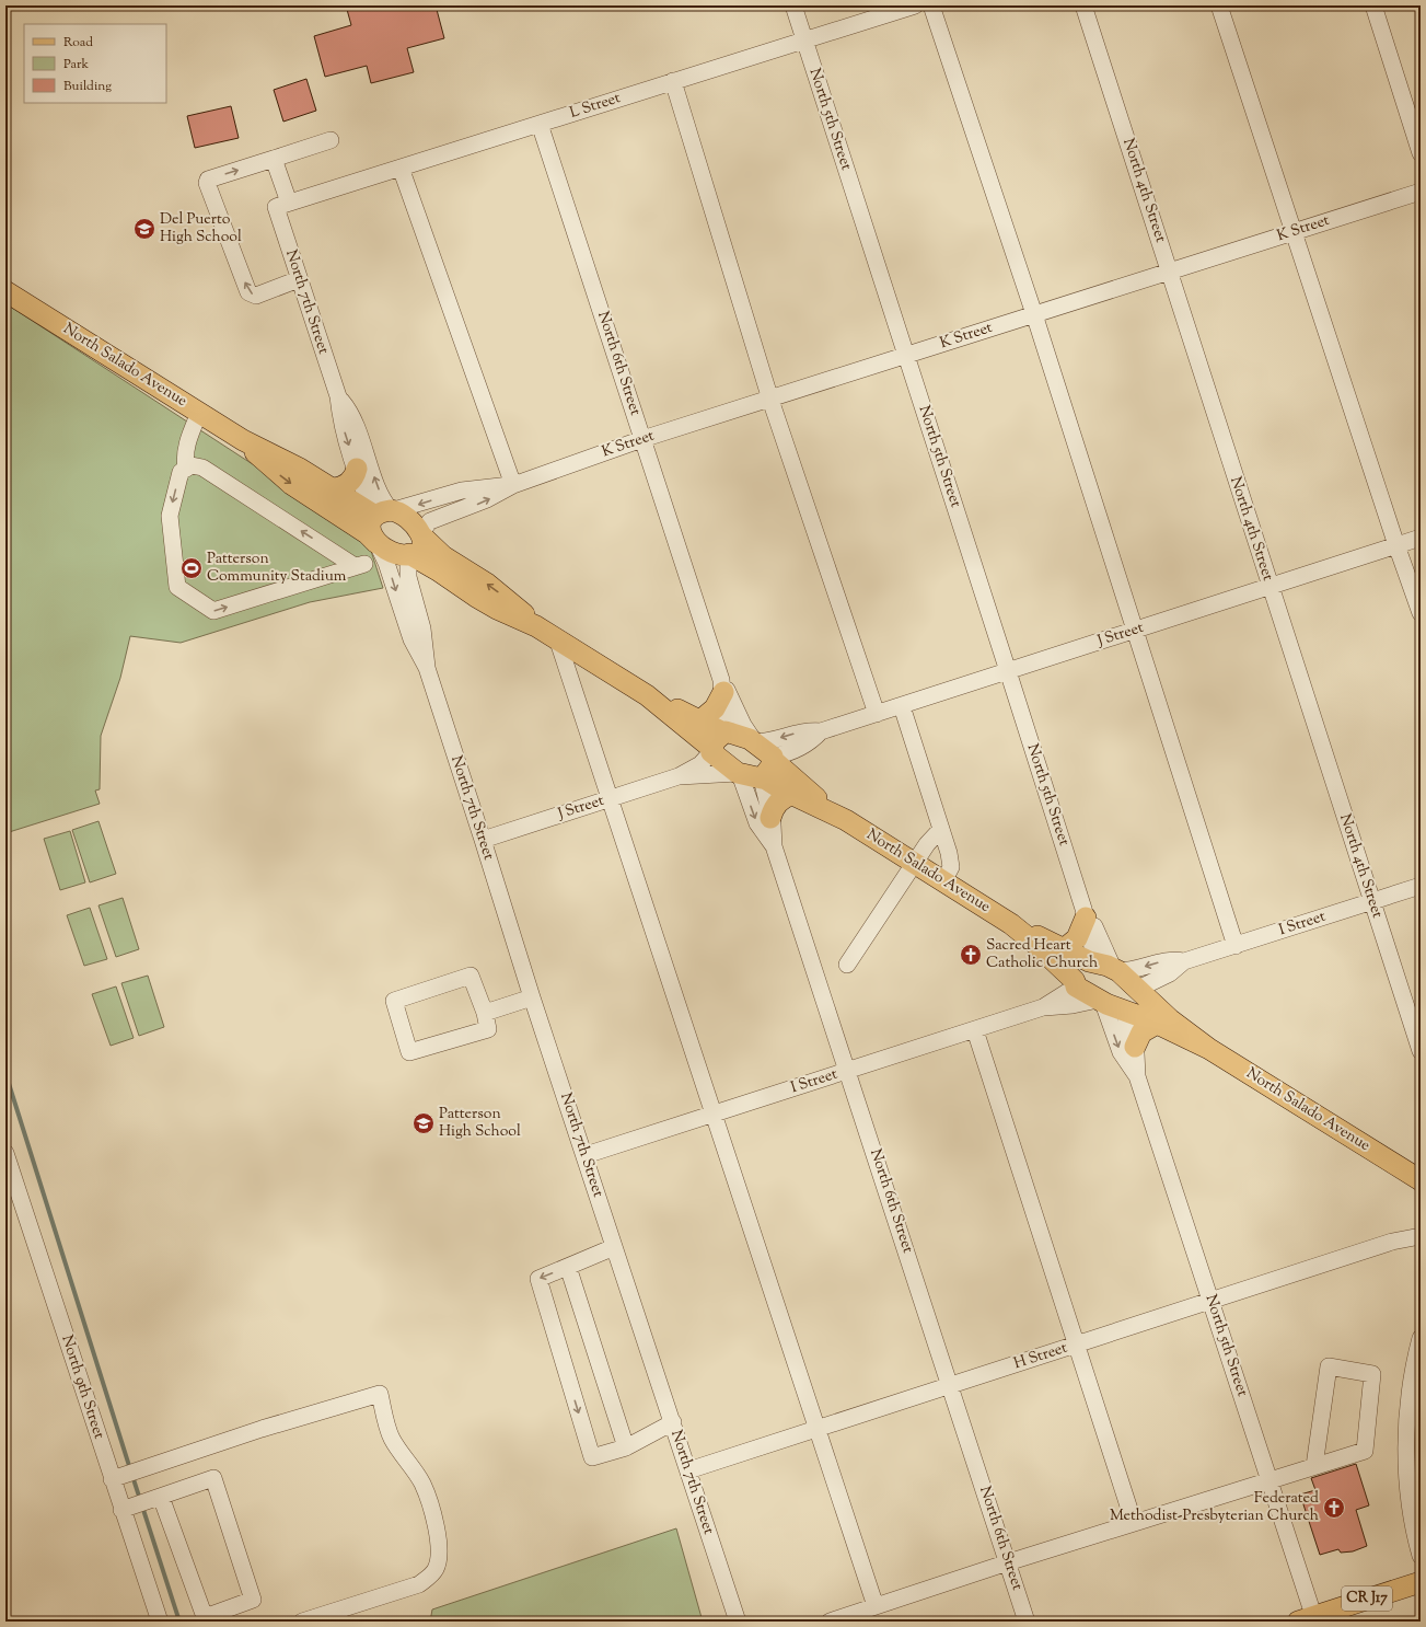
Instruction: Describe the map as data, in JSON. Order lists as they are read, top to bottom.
{
  "streets": {
    "main road": ["North Salado Avenue", "CR J17"],
    "street": [
      "L Street",
      "North 5th Street",
      "North 4th Street",
      "K Street",
      "North 7th Street",
      "North 6th Street",
      "J Street",
      "I Street",
      "H Street",
      "North 9th Street"
    ]
  },
  "crossings": [
    ["L Street", "North 5th Street"],
    ["L Street", "North 7th Street"],
    ["L Street", "North 6th Street"],
    ["North 5th Street", "K Street"],
    ["North 5th Street", "North Salado Avenue"],
    ["North 5th Street", "J Street"],
    ["North 5th Street", "I Street"],
    ["North 5th Street", "H Street"],
    ["North 5th Street", "CR J17"],
    ["North 4th Street", "K Street"],
    ["North 4th Street", "J Street"],
    ["North 4th Street", "I Street"],
    ["K Street", "North 7th Street"],
    ["K Street", "North 6th Street"],
    ["K Street", "North Salado Avenue"],
    ["North 7th Street", "North Salado Avenue"],
    ["North 7th Street", "J Street"],
    ["North 7th Street", "I Street"],
    ["North 7th Street", "H Street"],
    ["North 6th Street", "North Salado Avenue"],
    ["North 6th Street", "J Street"],
    ["North 6th Street", "I Street"],
    ["North 6th Street", "H Street"],
    ["North Salado Avenue", "J Street"],
    ["North Salado Avenue", "I Street"]
  ],
  "places": {
    "school or university": ["Del Puerto High School", "Patterson High School"],
    "sports": ["Patterson Community Stadium"],
    "church": ["Sacred Heart Catholic Church", "Federated Methodist-Presbyterian Church"]
  },
  "legend": ["Road", "Park", "Building"]
}
